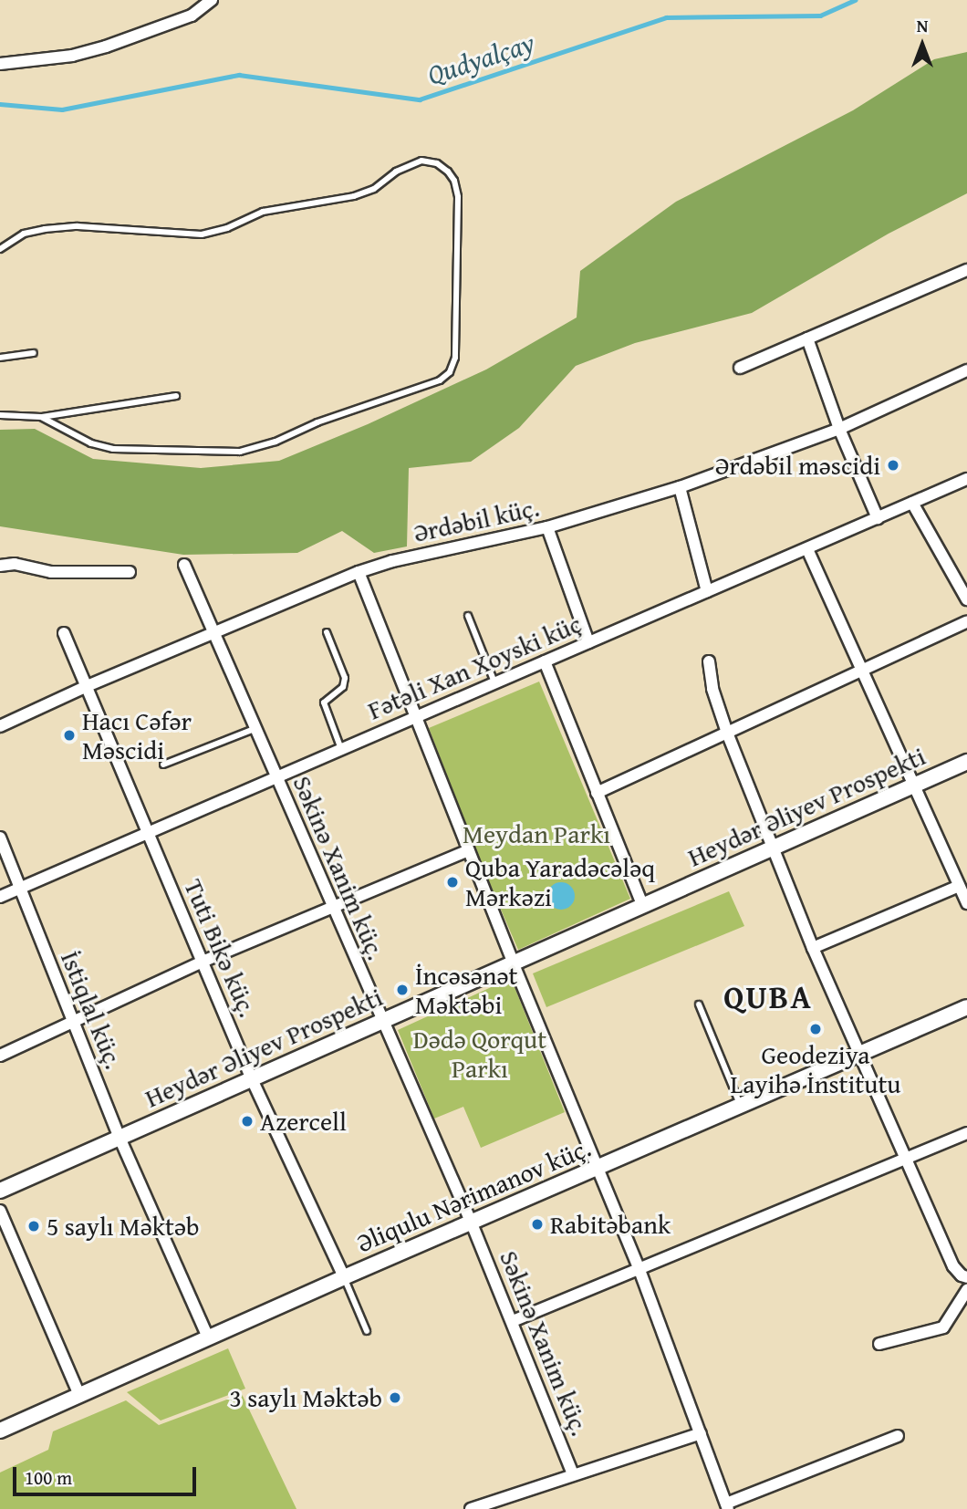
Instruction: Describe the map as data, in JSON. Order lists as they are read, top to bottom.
{
  "streets": {
    "street": [
      "Ərdəbil küç.",
      "Fətəli Xan Xoyski küç",
      "Heydər Əliyev Prospekti",
      "Səkinə Xanim küç.",
      "Tuti Bikə küç.",
      "İstiqlal küç.",
      "Əliqulu Nərimanov küç."
    ]
  },
  "crossings": [
    ["Ərdəbil küç.", "Səkinə Xanim küç."],
    ["Ərdəbil küç.", "Tuti Bikə küç."],
    ["Fətəli Xan Xoyski küç", "Səkinə Xanim küç."],
    ["Fətəli Xan Xoyski küç", "Tuti Bikə küç."],
    ["Fətəli Xan Xoyski küç", "İstiqlal küç."],
    ["Heydər Əliyev Prospekti", "Səkinə Xanim küç."],
    ["Heydər Əliyev Prospekti", "Tuti Bikə küç."],
    ["Heydər Əliyev Prospekti", "İstiqlal küç."],
    ["Səkinə Xanim küç.", "Əliqulu Nərimanov küç."],
    ["Tuti Bikə küç.", "Əliqulu Nərimanov küç."],
    ["İstiqlal küç.", "Əliqulu Nərimanov küç."]
  ],
  "districts": ["QUBA"],
  "water": ["Qudyalçay"],
  "parks": ["Meydan Parkı", "Dədə Qorqut Parkı"],
  "places": [
    "Ərdəbil məscidi",
    "Hacı Cəfər Məscidi",
    "Quba Yaradəcələq Mərkəzi",
    "İncəsənət Məktəbi",
    "Geodeziya Layihə İnstitutu",
    "Azercell",
    "Rabitəbank",
    "5 saylı Məktəb",
    "3 saylı Məktəb"
  ],
  "scale_bar": "100 m",
  "north": "top"
}
